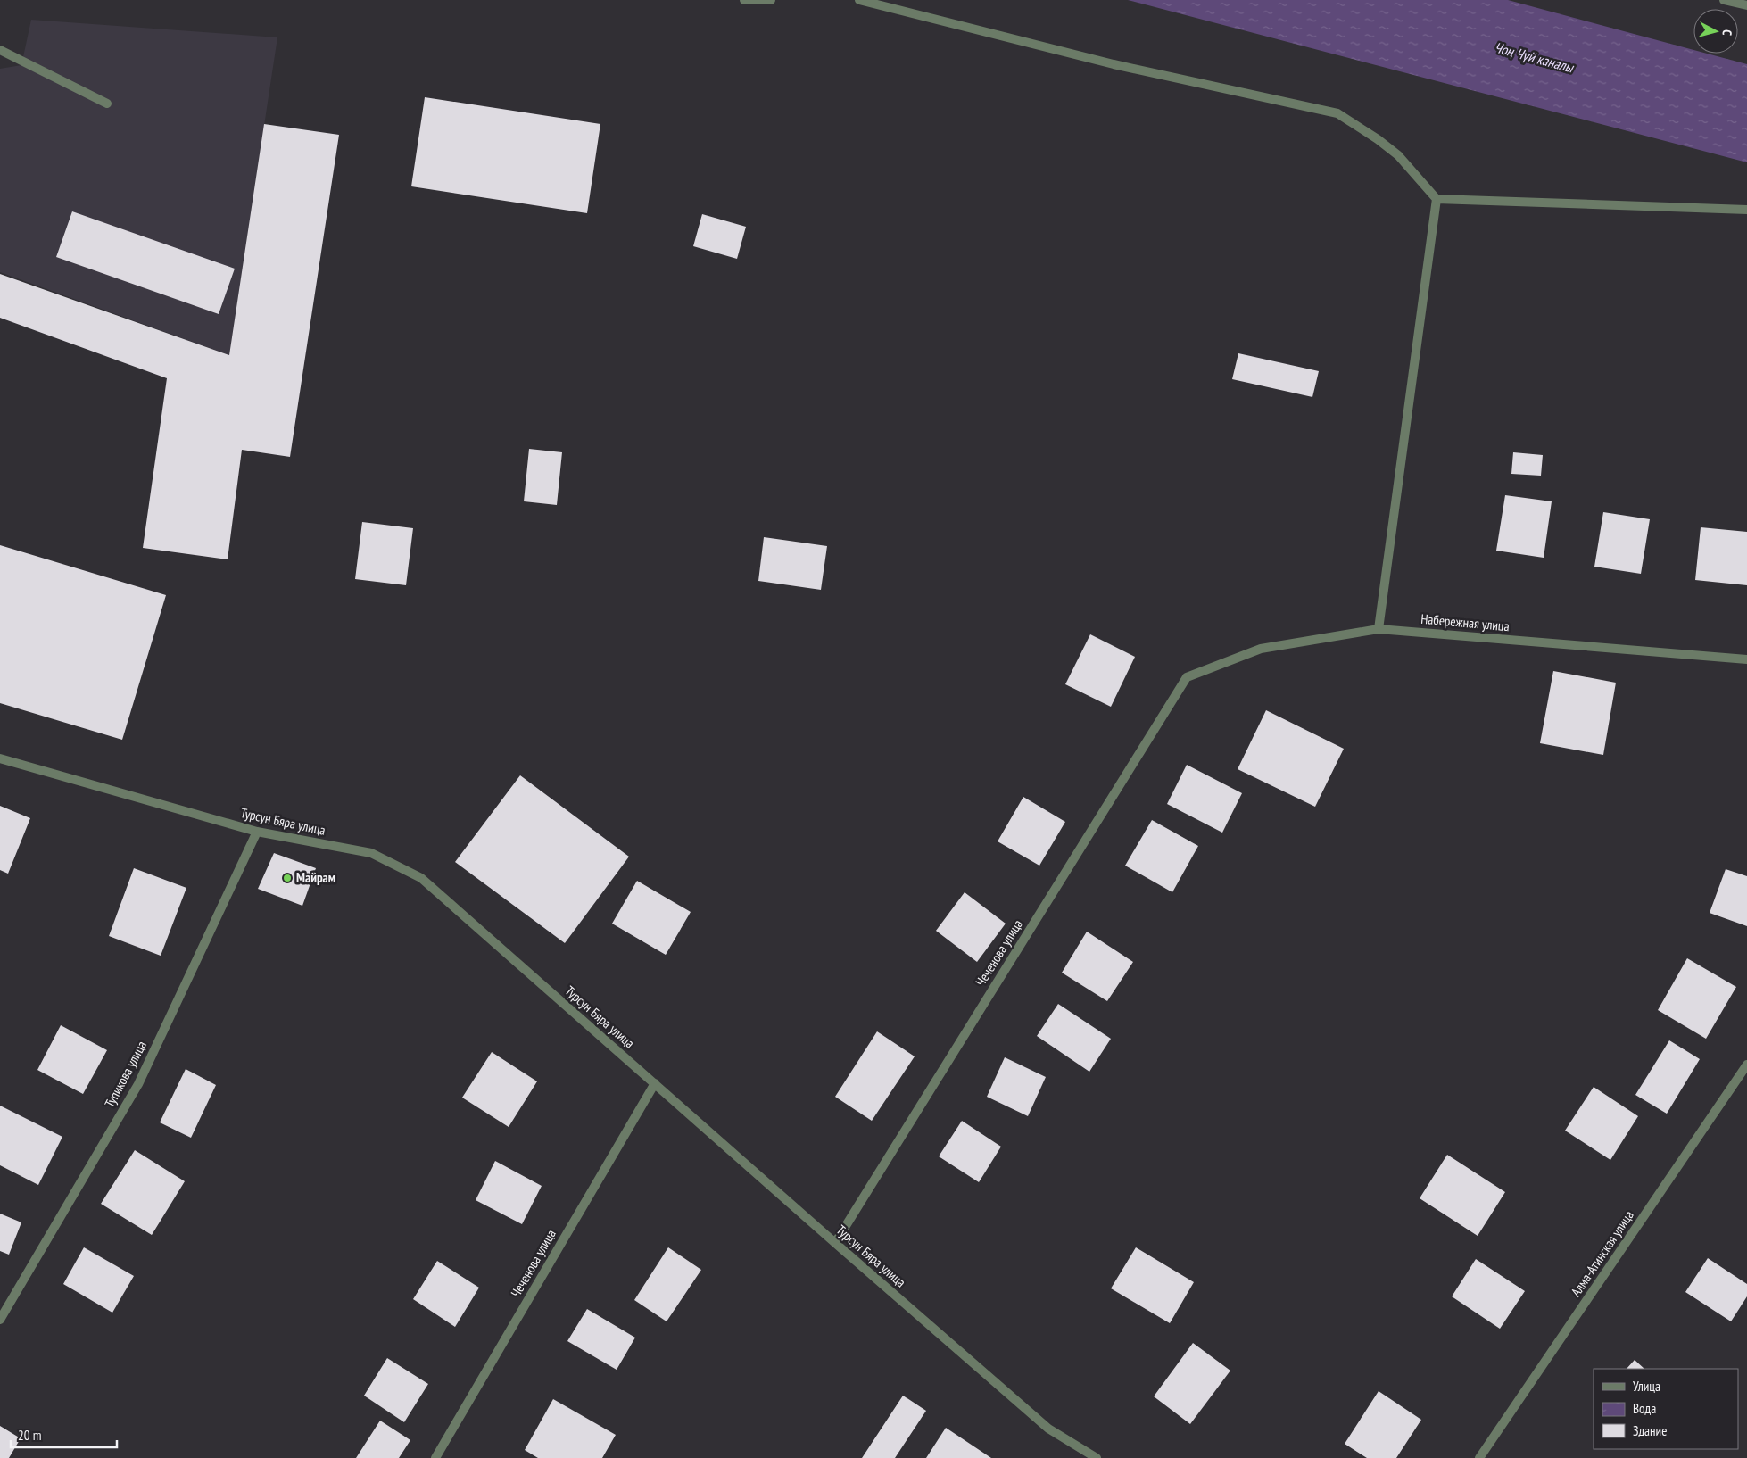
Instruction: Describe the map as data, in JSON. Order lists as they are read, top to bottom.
{
  "streets": {
    "street": [
      "Набережная улица",
      "Турсун Бяра улица",
      "Чеченова улица",
      "Тупикова улица",
      "Алма-Атинская улица"
    ]
  },
  "crossings": [
    ["Набережная улица", "Чеченова улица"],
    ["Турсун Бяра улица", "Чеченова улица"],
    ["Турсун Бяра улица", "Тупикова улица"]
  ],
  "water": ["Чоң Чүй каналы"],
  "places": ["Майрам"],
  "legend": ["Улица", "Вода", "Здание"],
  "scale_bar": "20 m",
  "north": "right"
}
